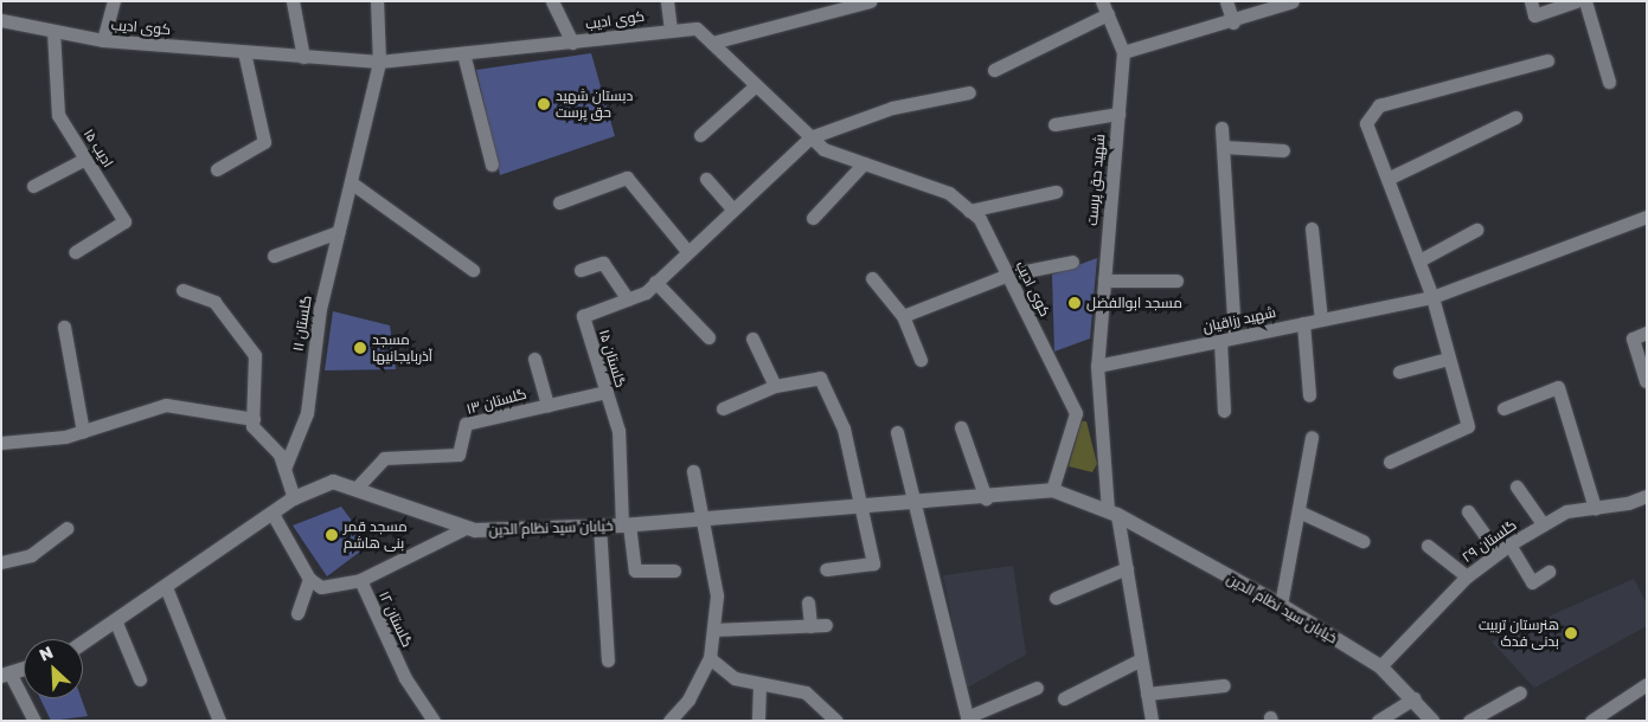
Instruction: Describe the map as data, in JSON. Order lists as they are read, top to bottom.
{
  "streets": {
    "main road": ["خیابان سید نظام الدین"],
    "street": [
      "کوی ادیب",
      "ادیب ۱۵",
      "شهید حق پرست",
      "شهید رزاقیان",
      "گلستان ۱۱",
      "گلستان ۱۵",
      "گلستان ۱۳",
      "گلستان ۲۹",
      "گلستان ۱۲"
    ]
  },
  "crossings": [
    ["کوی ادیب", "ادیب ۱۵"],
    ["کوی ادیب", "گلستان ۱۱"],
    ["کوی ادیب", "گلستان ۱۵"],
    ["شهید حق پرست", "شهید رزاقیان"],
    ["گلستان ۱۵", "گلستان ۱۳"],
    ["گلستان ۱۵", "خیابان سید نظام الدین"],
    ["گلستان ۱۳", "خیابان سید نظام الدین"],
    ["خیابان سید نظام الدین", "گلستان ۲۹"]
  ],
  "places": [
    "دبستان شهید حق پرست",
    "مسجد ابوالفضل",
    "مسجد آذربایجانیها",
    "مسجد قمر بنی هاشم",
    "هنرستان تربیت بدنی فدک"
  ],
  "north": "top left"
}
